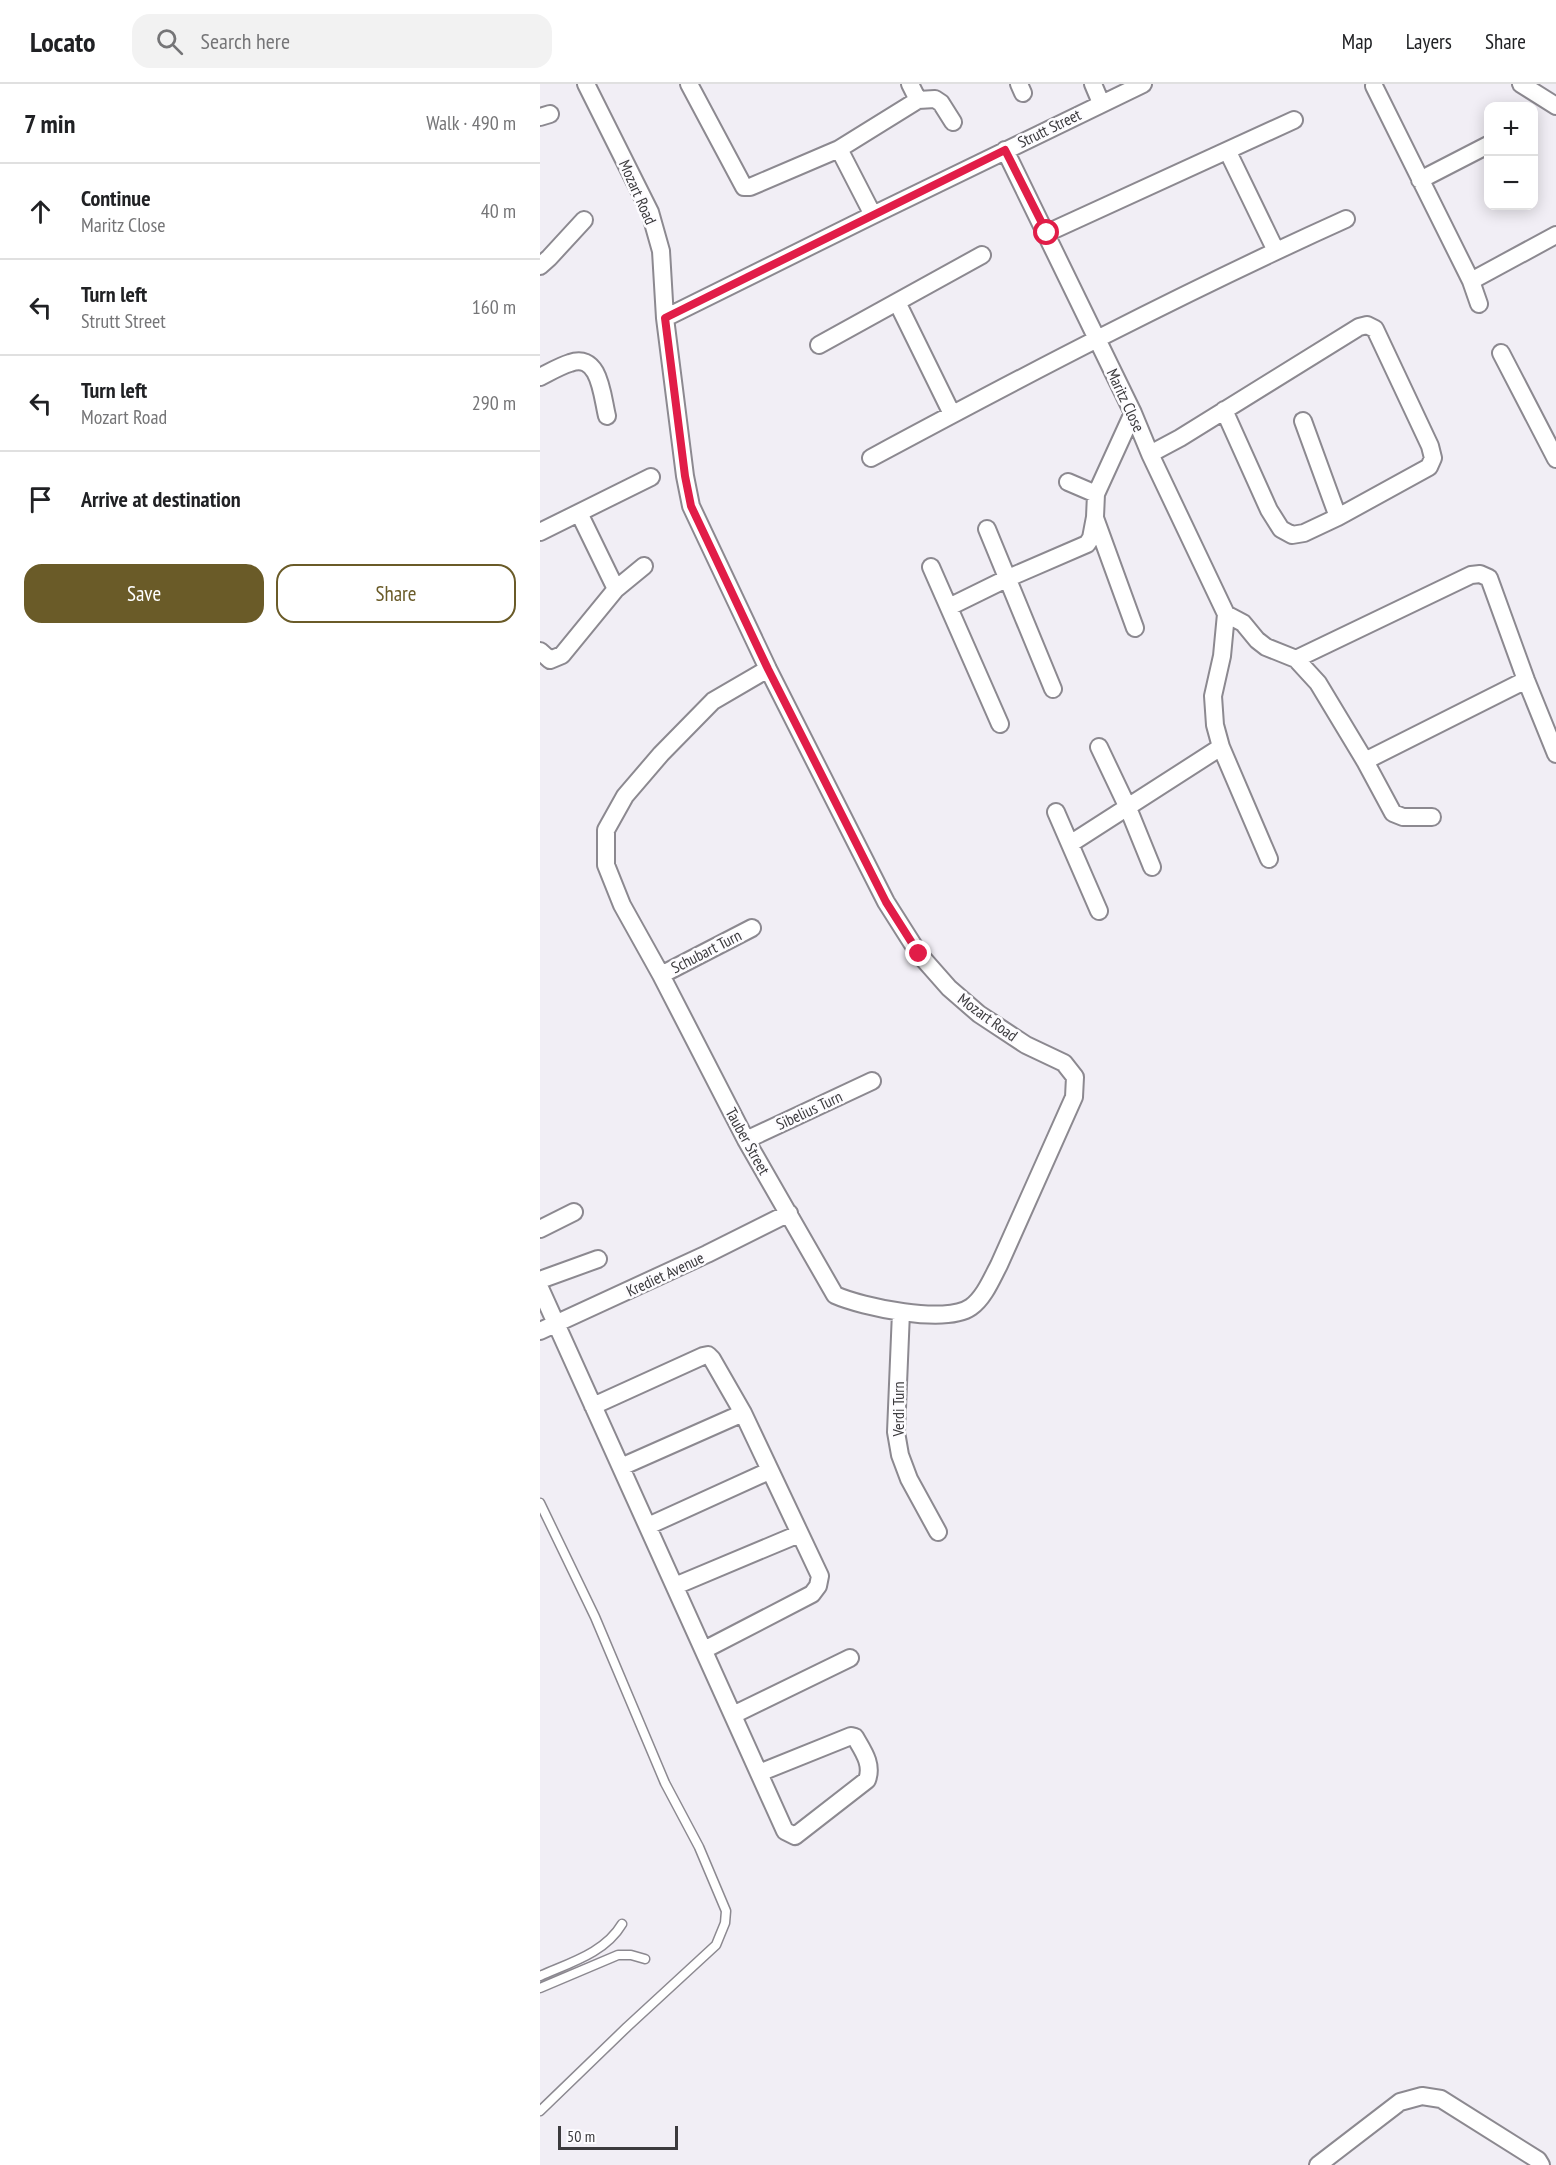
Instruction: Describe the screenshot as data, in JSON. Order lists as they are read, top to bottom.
{
  "streets": {
    "street": [
      "Strutt Street",
      "Mozart Road",
      "Maritz Close",
      "Schubart Turn",
      "Sibelius Turn",
      "Tauber Street",
      "Krediet Avenue",
      "Verdi Turn"
    ]
  },
  "crossings": [
    ["Strutt Street", "Mozart Road"],
    ["Strutt Street", "Maritz Close"],
    ["Mozart Road", "Tauber Street"],
    ["Schubart Turn", "Tauber Street"],
    ["Sibelius Turn", "Tauber Street"],
    ["Tauber Street", "Krediet Avenue"],
    ["Tauber Street", "Verdi Turn"]
  ],
  "scale_bar": "50 m",
  "page": {
    "header": "Locato",
    "search": "Search here",
    "nav": ["Map", "Layers", "Share"],
    "heading": ["7 min", "Walk · 490 m"],
    "map_buttons": ["+", "−"],
    "list": [
      ["Continue", "Maritz Close", "40 m"],
      ["Turn left", "Strutt Street", "160 m"],
      ["Turn left", "Mozart Road", "290 m"],
      "Arrive at destination"
    ],
    "buttons": ["Save", "Share"],
    "scale": "50 m"
  }
}
